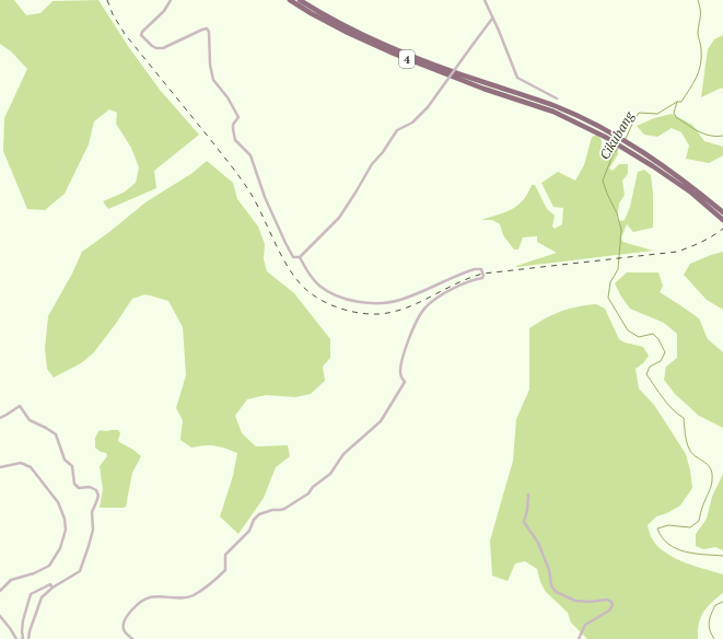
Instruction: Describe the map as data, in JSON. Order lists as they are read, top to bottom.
{
  "streets": {
    "highway": ["4"]
  },
  "water": ["Cikubang"]
}
